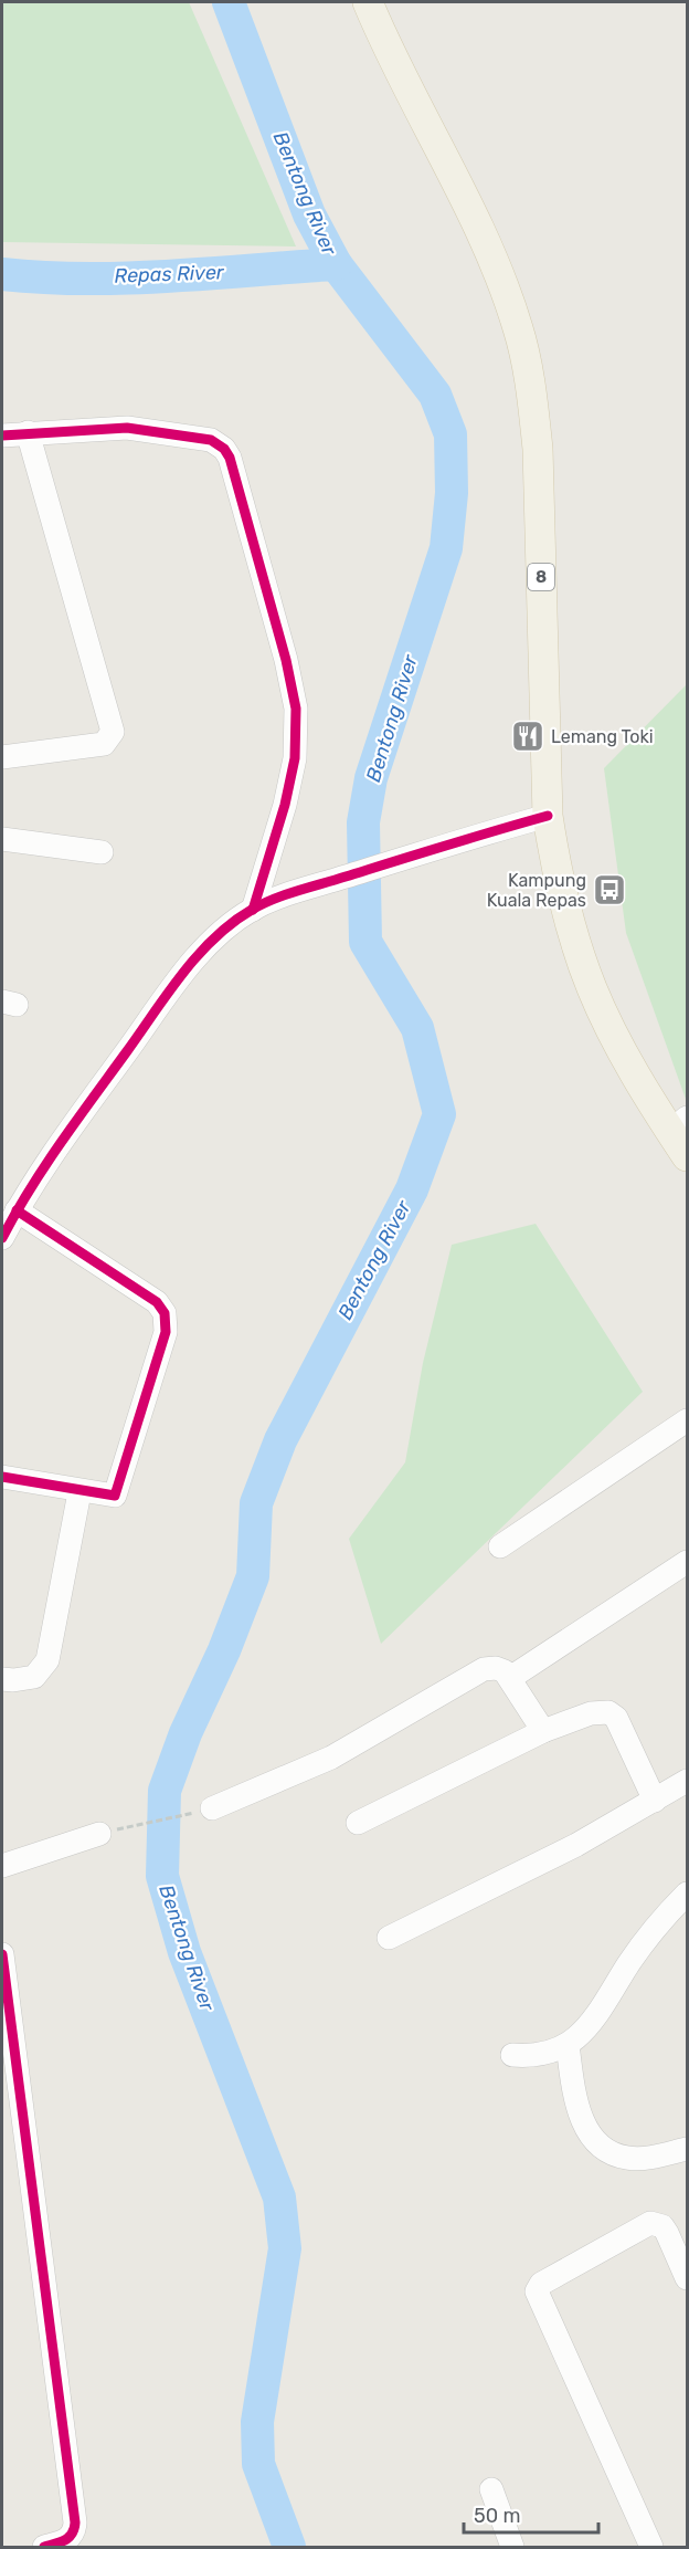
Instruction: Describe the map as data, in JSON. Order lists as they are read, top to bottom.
{
  "streets": {
    "main road": ["8"]
  },
  "water": ["Bentong River", "Repas River"],
  "places": {
    "restaurant": ["Lemang Toki"],
    "bus stop": ["Kampung Kuala Repas"]
  },
  "scale_bar": "50 m"
}
